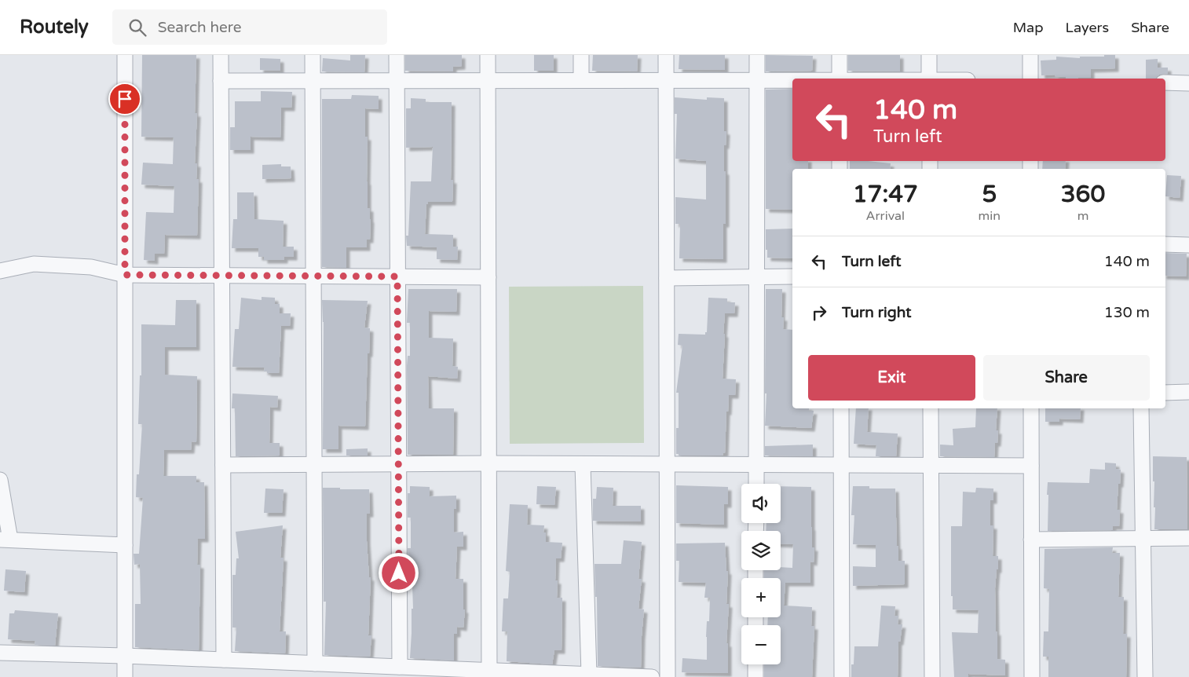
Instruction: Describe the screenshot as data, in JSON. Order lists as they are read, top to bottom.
{
  "page": {
    "header": "Routely",
    "search": "Search here",
    "nav": ["Map", "Layers", "Share"],
    "turn": ["140 m", "Turn left"],
    "eta": [
      "17:47",
      "Arrival",
      "5",
      "min",
      "360",
      "m"
    ],
    "list": [
      {
        "name": "Turn left",
        "value": "140 m"
      },
      {
        "name": "Turn right",
        "value": "130 m"
      }
    ],
    "buttons": ["Exit", "Share"],
    "map_buttons": ["+", "−"]
  }
}
